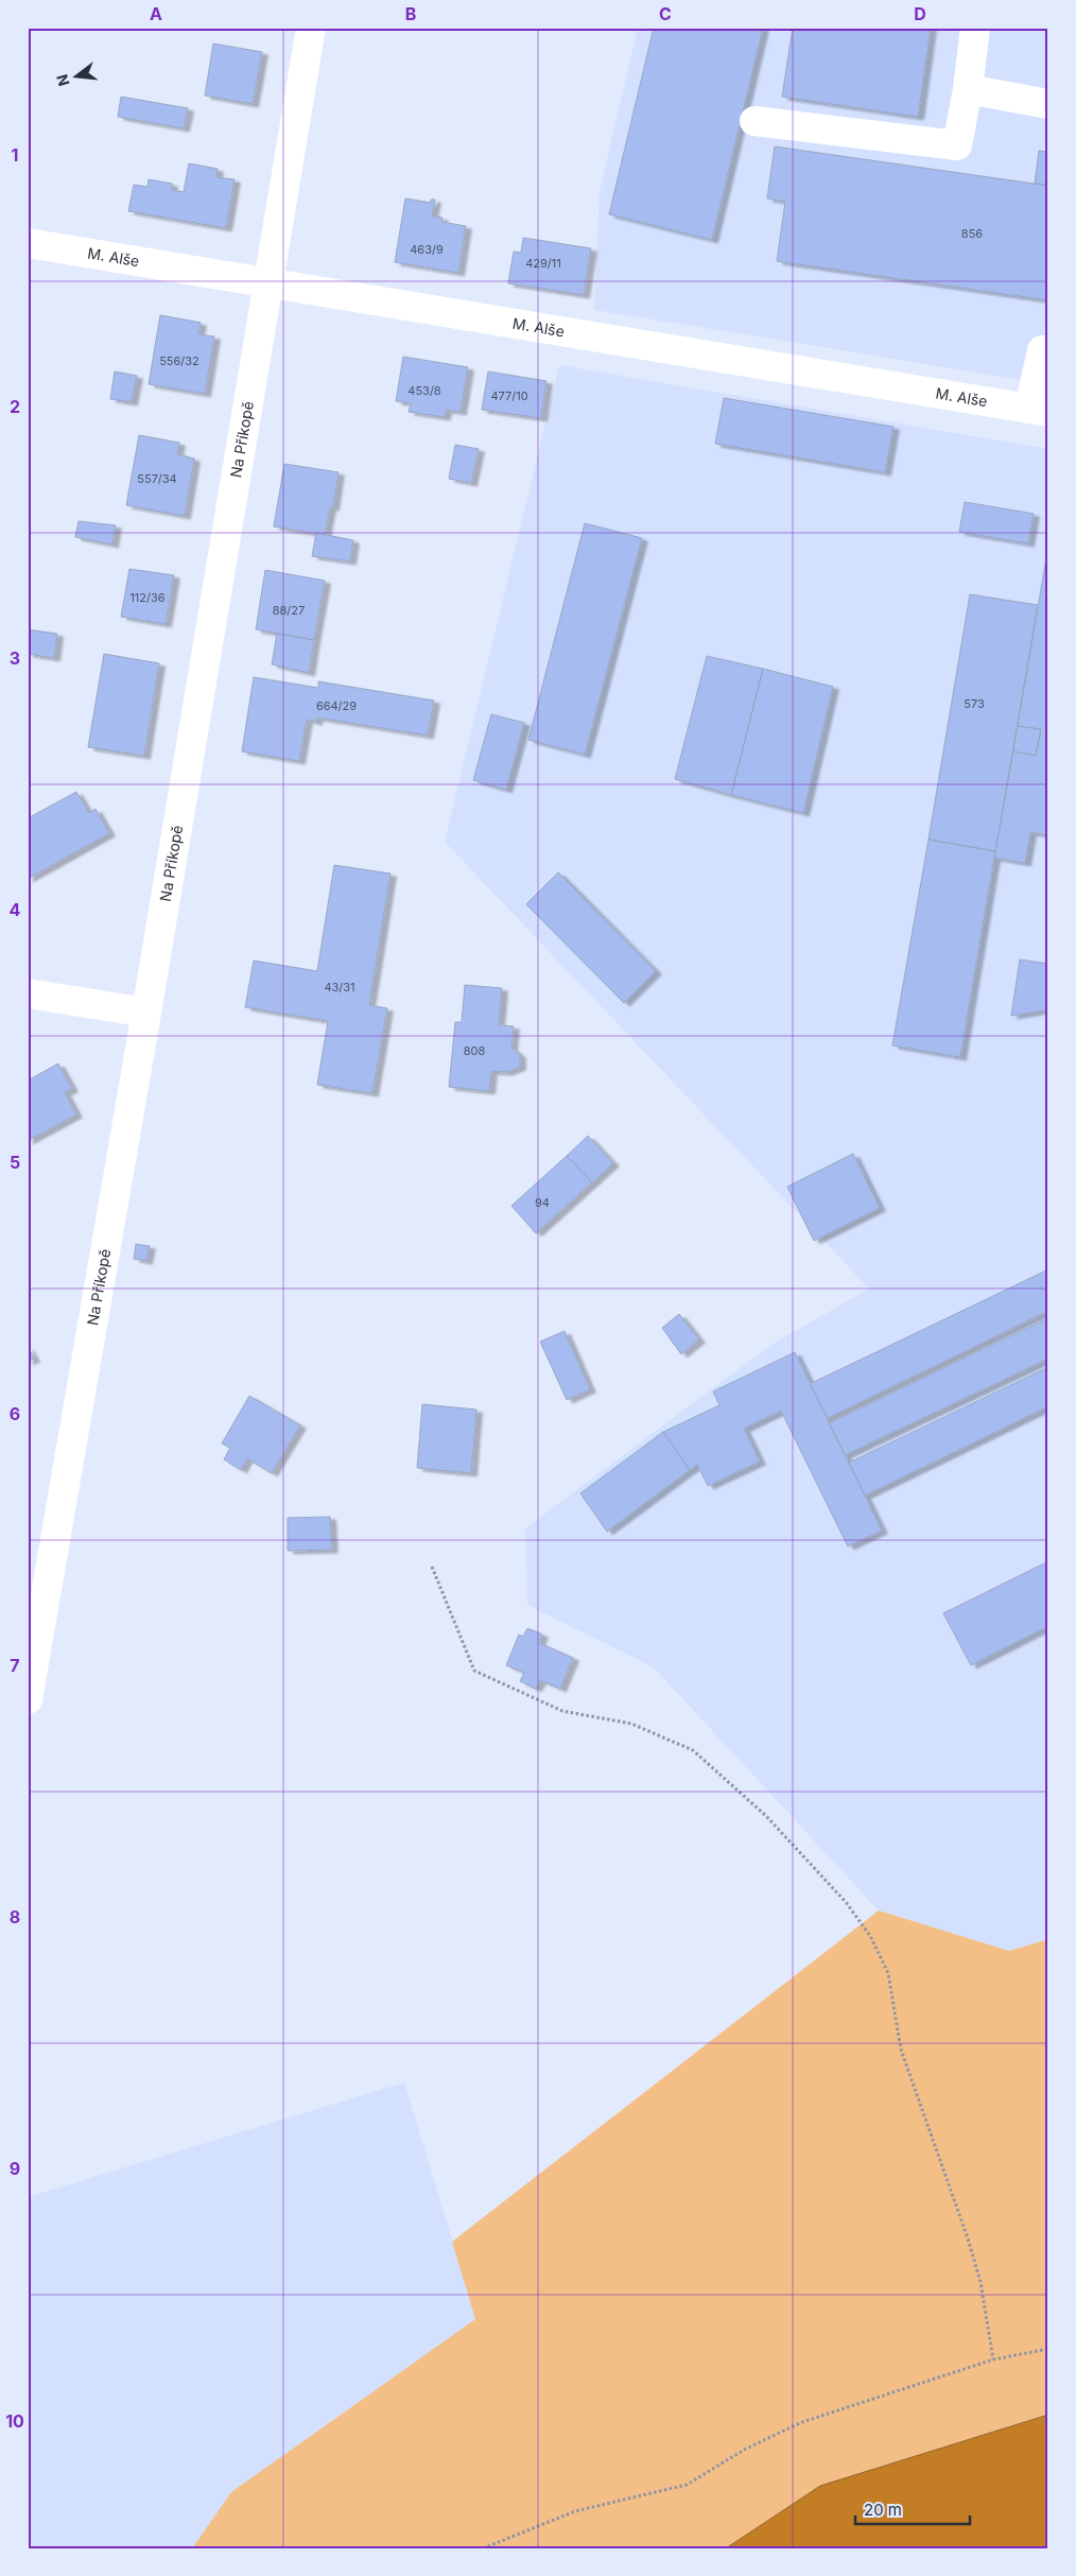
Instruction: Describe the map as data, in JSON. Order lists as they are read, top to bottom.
{
  "streets": {
    "street": ["M. Alše", "Na Příkopě"]
  },
  "crossings": [
    ["M. Alše", "Na Příkopě"]
  ],
  "house_numbers": [
    "856",
    "463/9",
    "429/11",
    "556/32",
    "453/8",
    "477/10",
    "557/34",
    "112/36",
    "88/27",
    "573",
    "664/29",
    "43/31",
    "808",
    "94"
  ],
  "scale_bar": "20 m",
  "north": "left",
  "grid": {
    "columns": [
      "A",
      "B",
      "C",
      "D"
    ],
    "rows": [
      "1",
      "2",
      "3",
      "4",
      "5",
      "6",
      "7",
      "8",
      "9",
      "10"
    ]
  }
}
